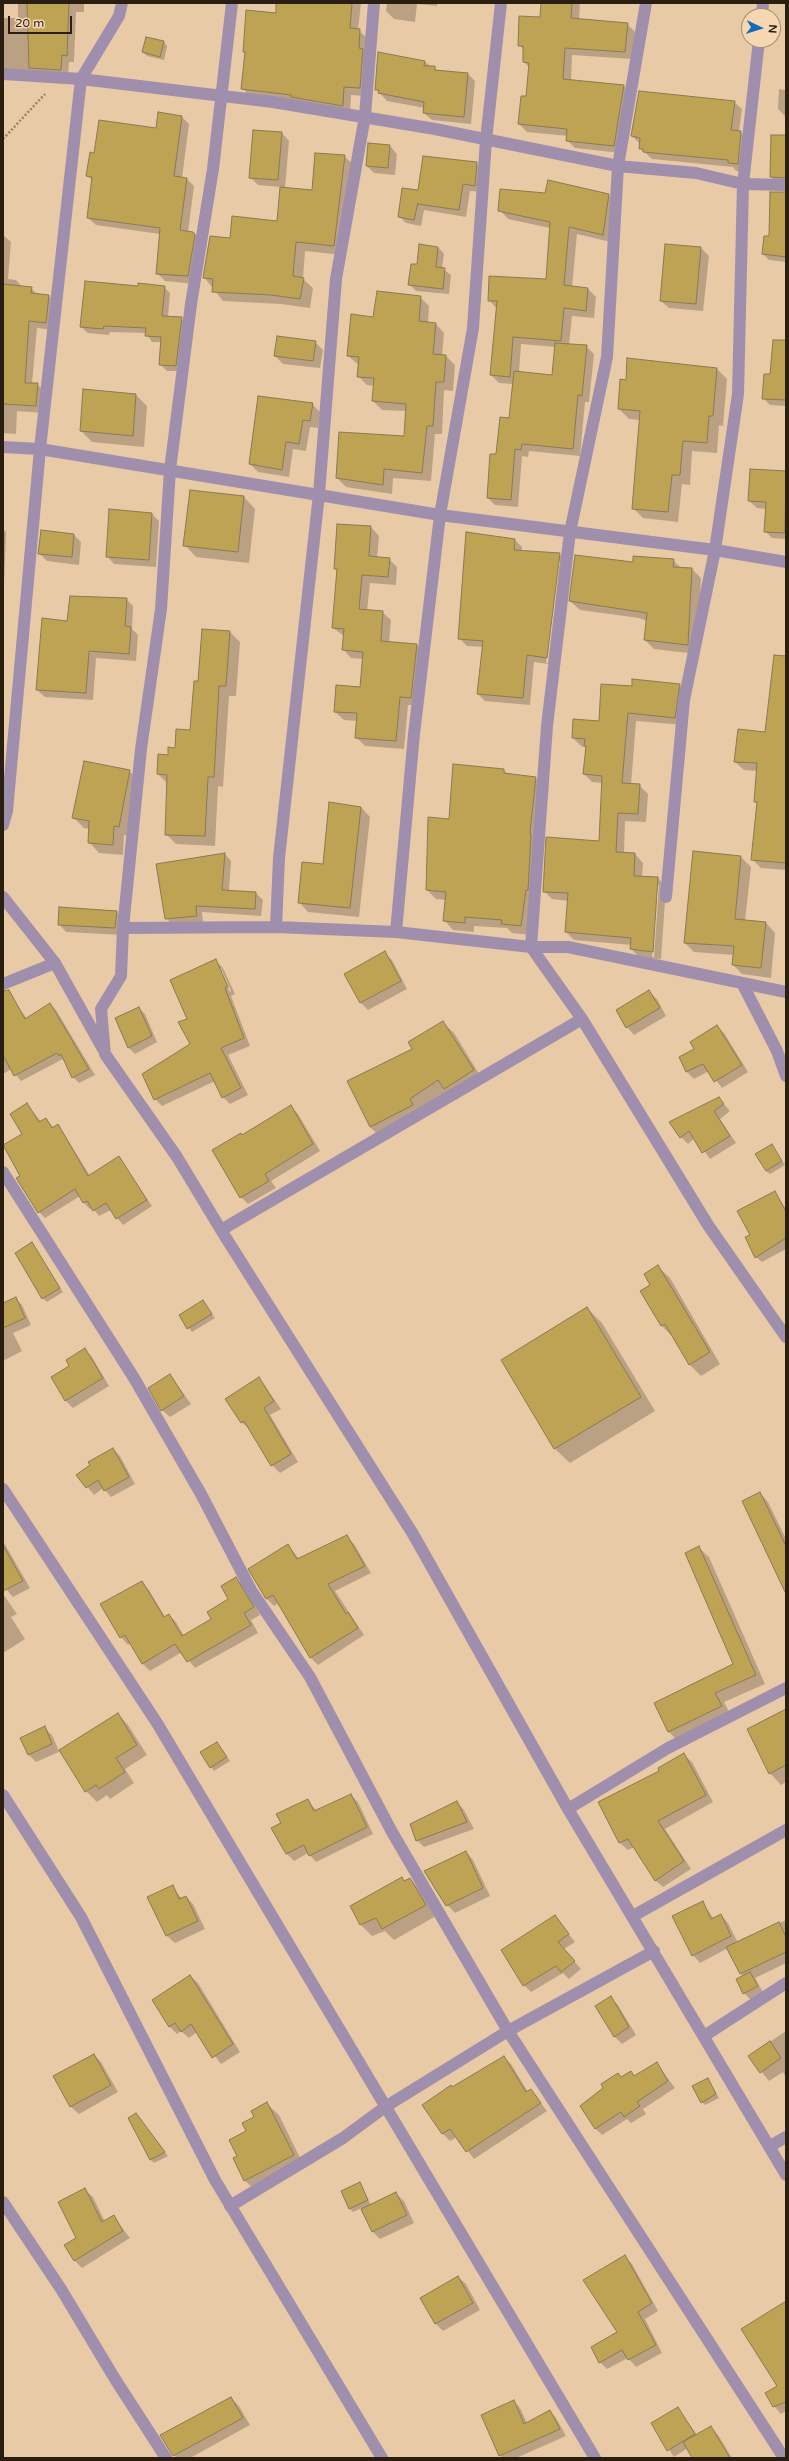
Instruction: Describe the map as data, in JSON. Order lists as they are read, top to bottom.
{
  "scale_bar": "20 m",
  "north": "right"
}
